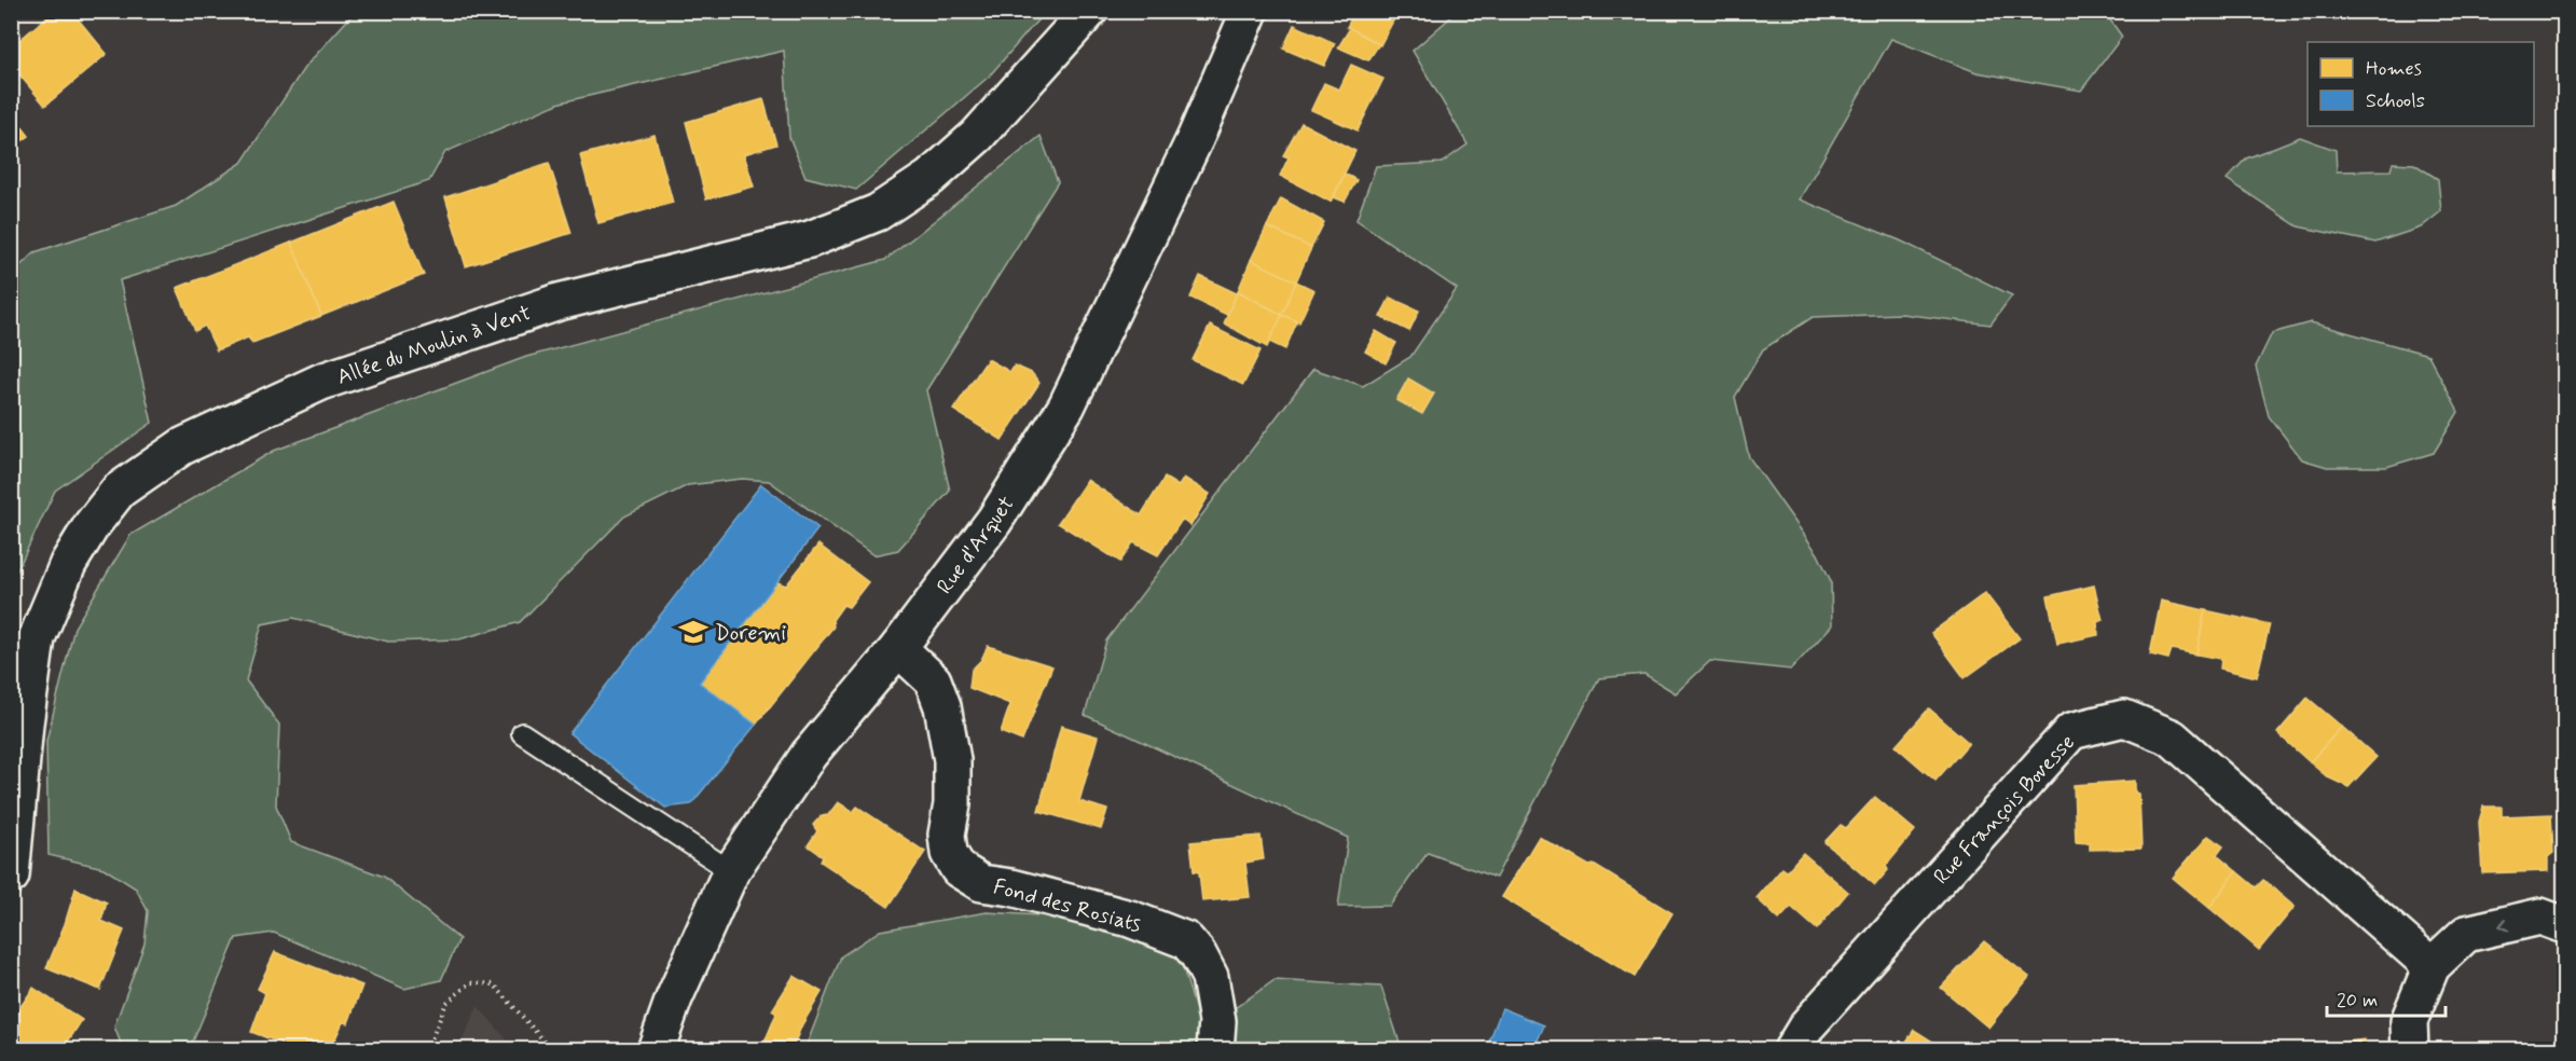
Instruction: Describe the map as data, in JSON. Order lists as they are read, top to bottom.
{
  "streets": {
    "street": [
      "Allée du Moulin à Vent",
      "Rue d'Arquet",
      "Rue François Bovesse",
      "Fond des Rosiats"
    ]
  },
  "crossings": [
    ["Rue d'Arquet", "Fond des Rosiats"]
  ],
  "places": {
    "school or university": ["Doremi"]
  },
  "legend": ["Homes", "Schools"],
  "scale_bar": "20 m"
}
